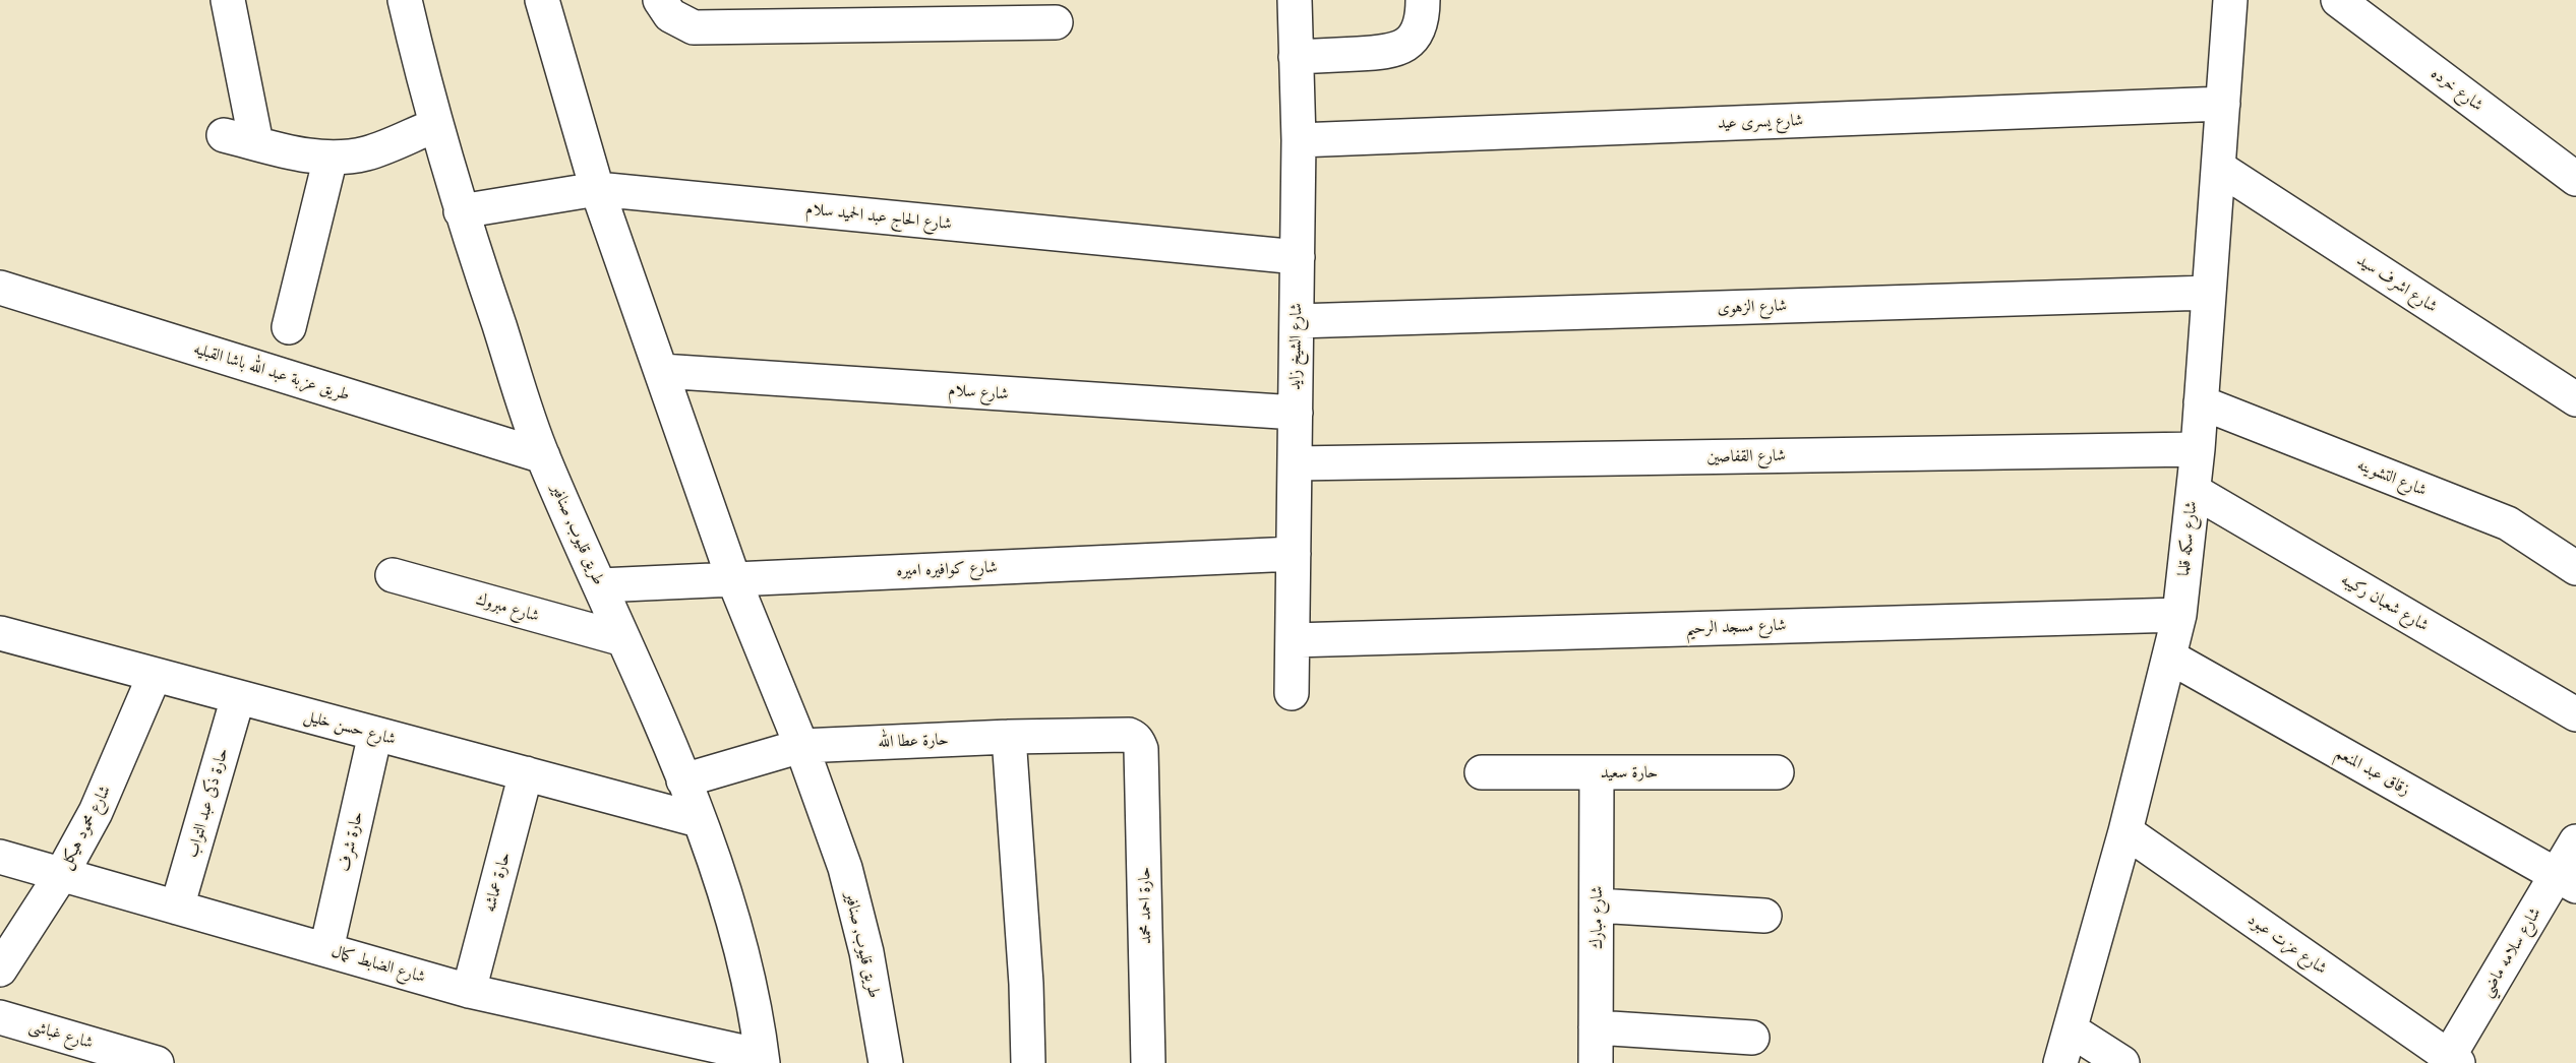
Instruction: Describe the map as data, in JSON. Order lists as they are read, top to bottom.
{
  "streets": {
    "street": [
      "شارع خرده",
      "شارع يسرى عيد",
      "شارع الحاج عبد الحميد سلام",
      "شارع اشرف سيد",
      "شارع الزهوى",
      "شارع الشيخ زايد",
      "طريق عزبة عبد الله باشا القبليه",
      "شارع سلام",
      "شارع القفاصين",
      "شارع التشوينه",
      "طريق قليوب, صنافير",
      "شارع سكه قلما",
      "شارع كوافيره اميره",
      "شارع شعبان ركيبه",
      "شارع مبروك",
      "شارع مسجد الرحيم",
      "شارع حسن خليل",
      "حارة عطا الله",
      "زقاق عبد المنعم",
      "حارة سعيد",
      "حارة ذكى عبد التواب",
      "شارع محمود هيكل",
      "حارة شرف",
      "حارة عماشه",
      "حارة احمد محمد",
      "شارع مبارك",
      "شارع عزت عبود",
      "شارع سلامه ماضي",
      "شارع الضابط كمال",
      "شارع غباشى"
    ]
  },
  "crossings": [
    ["شارع يسرى عيد", "شارع الشيخ زايد"],
    ["شارع يسرى عيد", "شارع سكه قلما"],
    ["شارع الحاج عبد الحميد سلام", "شارع الشيخ زايد"],
    ["شارع الحاج عبد الحميد سلام", "طريق قليوب, صنافير"],
    ["شارع اشرف سيد", "شارع سكه قلما"],
    ["شارع الزهوى", "شارع الشيخ زايد"],
    ["شارع الزهوى", "شارع سكه قلما"],
    ["شارع الشيخ زايد", "شارع سلام"],
    ["شارع الشيخ زايد", "شارع القفاصين"],
    ["شارع الشيخ زايد", "شارع كوافيره اميره"],
    ["شارع الشيخ زايد", "شارع مسجد الرحيم"],
    ["طريق عزبة عبد الله باشا القبليه", "طريق قليوب, صنافير"],
    ["شارع سلام", "طريق قليوب, صنافير"],
    ["شارع القفاصين", "شارع سكه قلما"],
    ["شارع التشوينه", "شارع سكه قلما"],
    ["طريق قليوب, صنافير", "شارع كوافيره اميره"],
    ["طريق قليوب, صنافير", "شارع مبروك"],
    ["طريق قليوب, صنافير", "شارع حسن خليل"],
    ["طريق قليوب, صنافير", "حارة عطا الله"],
    ["طريق قليوب, صنافير", "شارع الضابط كمال"],
    ["شارع سكه قلما", "شارع شعبان ركيبه"],
    ["شارع سكه قلما", "شارع مسجد الرحيم"],
    ["شارع سكه قلما", "زقاق عبد المنعم"],
    ["شارع سكه قلما", "شارع عزت عبود"],
    ["شارع حسن خليل", "حارة ذكى عبد التواب"],
    ["شارع حسن خليل", "شارع محمود هيكل"],
    ["شارع حسن خليل", "حارة شرف"],
    ["شارع حسن خليل", "حارة عماشه"],
    ["حارة عطا الله", "حارة احمد محمد"],
    ["زقاق عبد المنعم", "شارع سلامه ماضي"],
    ["حارة سعيد", "شارع مبارك"],
    ["حارة ذكى عبد التواب", "شارع الضابط كمال"],
    ["شارع محمود هيكل", "شارع الضابط كمال"],
    ["حارة شرف", "شارع الضابط كمال"],
    ["حارة عماشه", "شارع الضابط كمال"],
    ["شارع عزت عبود", "شارع سلامه ماضي"]
  ]
}
